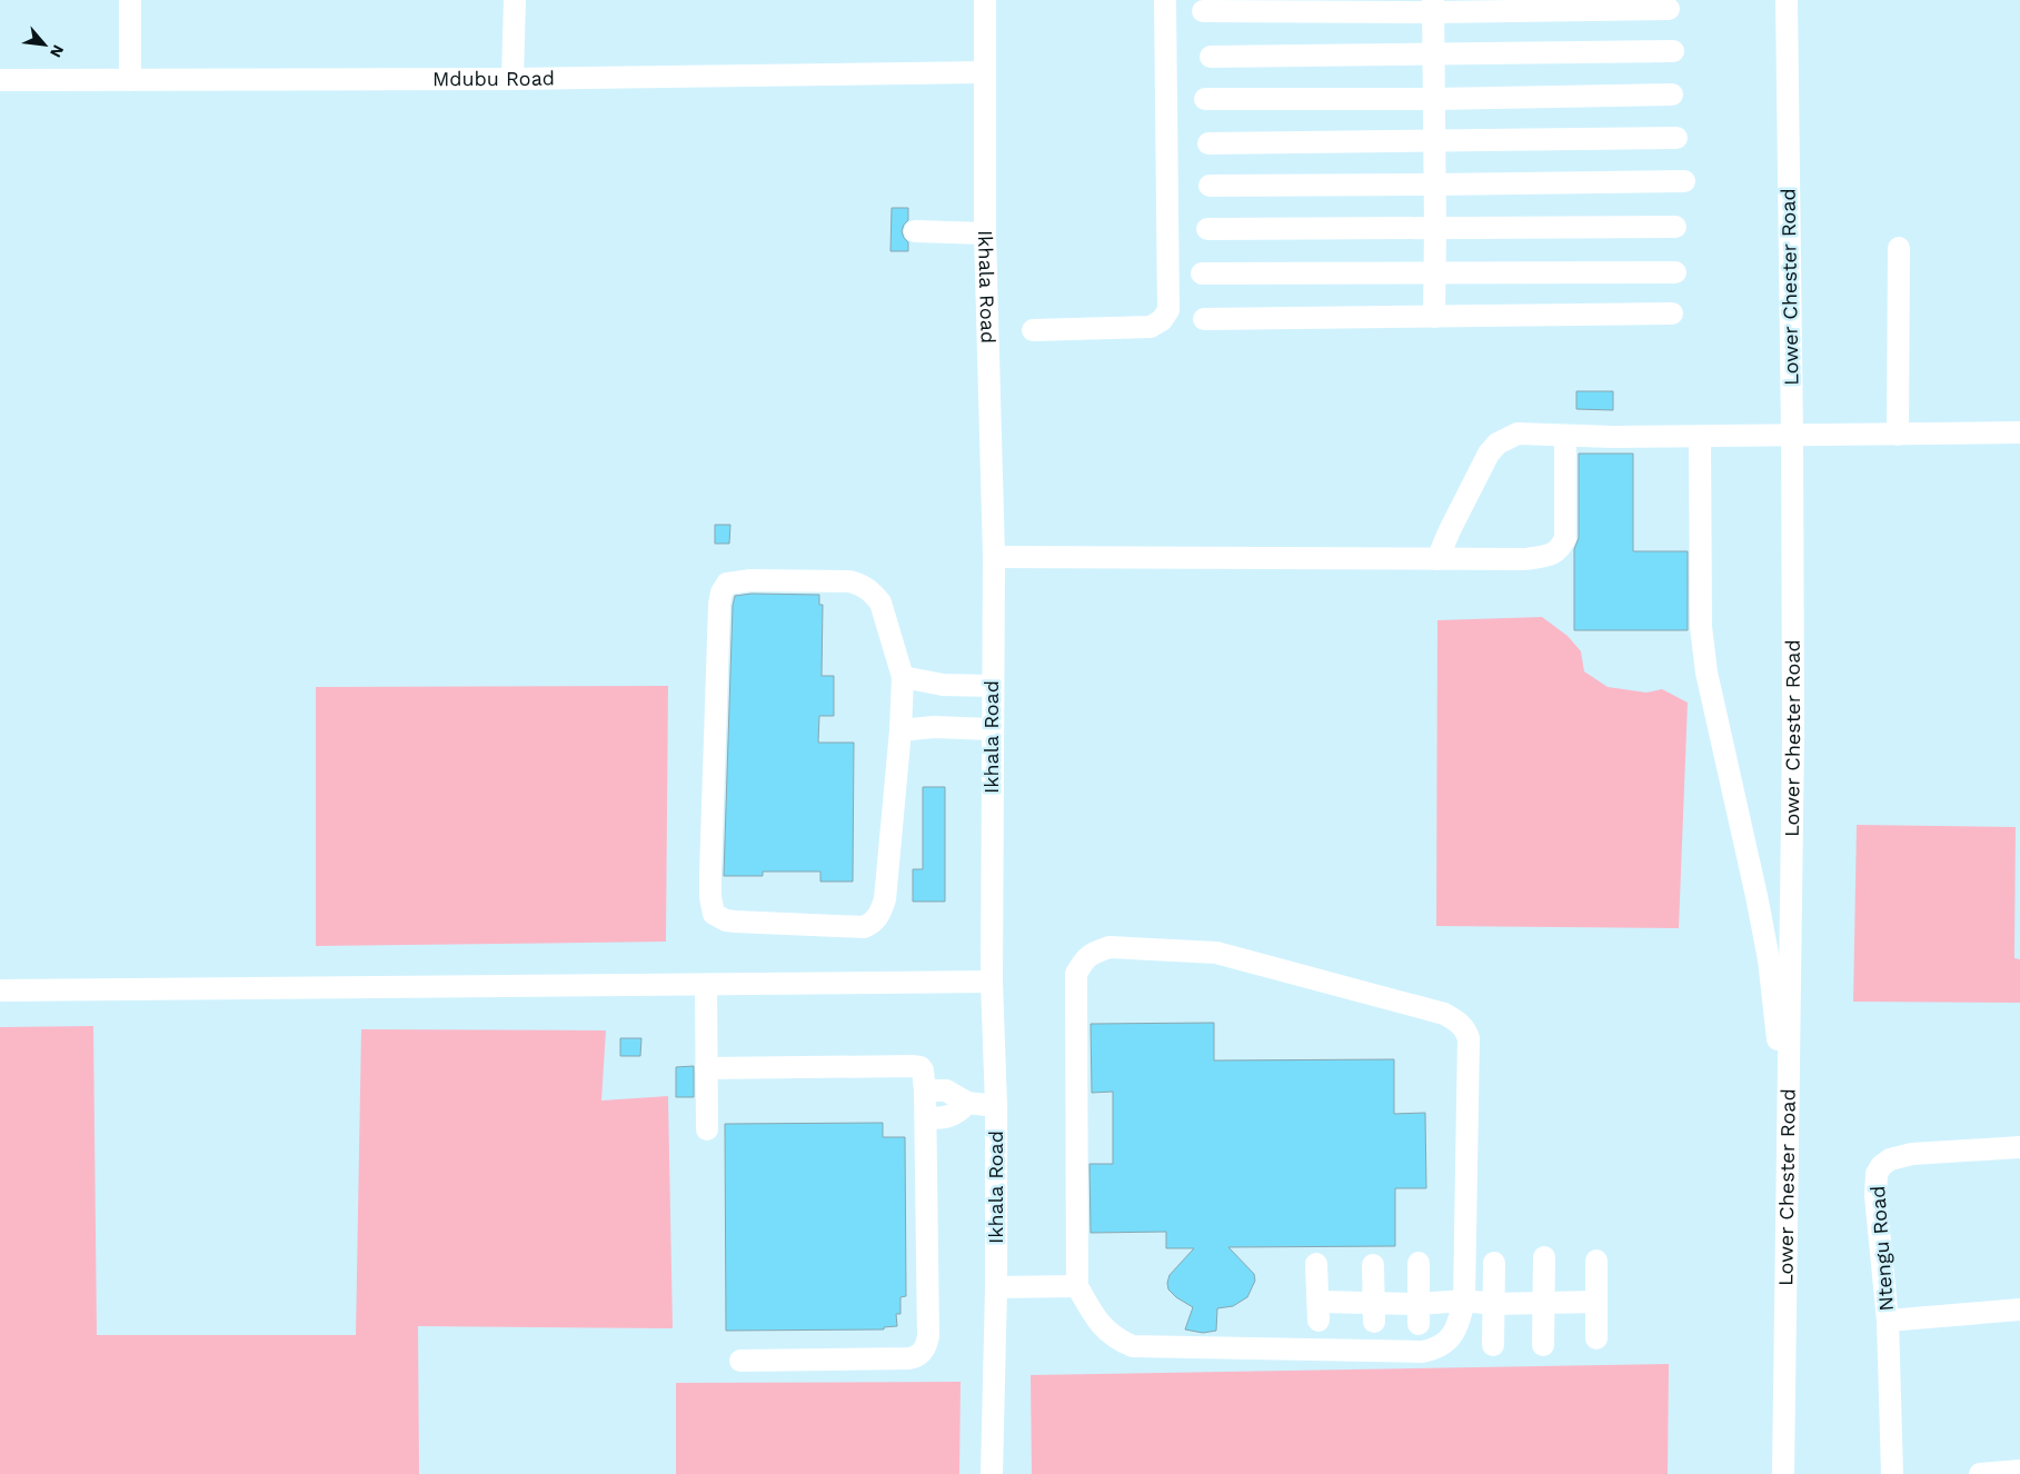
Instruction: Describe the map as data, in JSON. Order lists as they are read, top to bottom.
{
  "streets": {
    "street": [
      "Mdubu Road",
      "Ikhala Road",
      "Lower Chester Road",
      "Ntengu Road"
    ]
  },
  "crossings": [
    ["Mdubu Road", "Ikhala Road"]
  ],
  "north": "bottom right"
}
